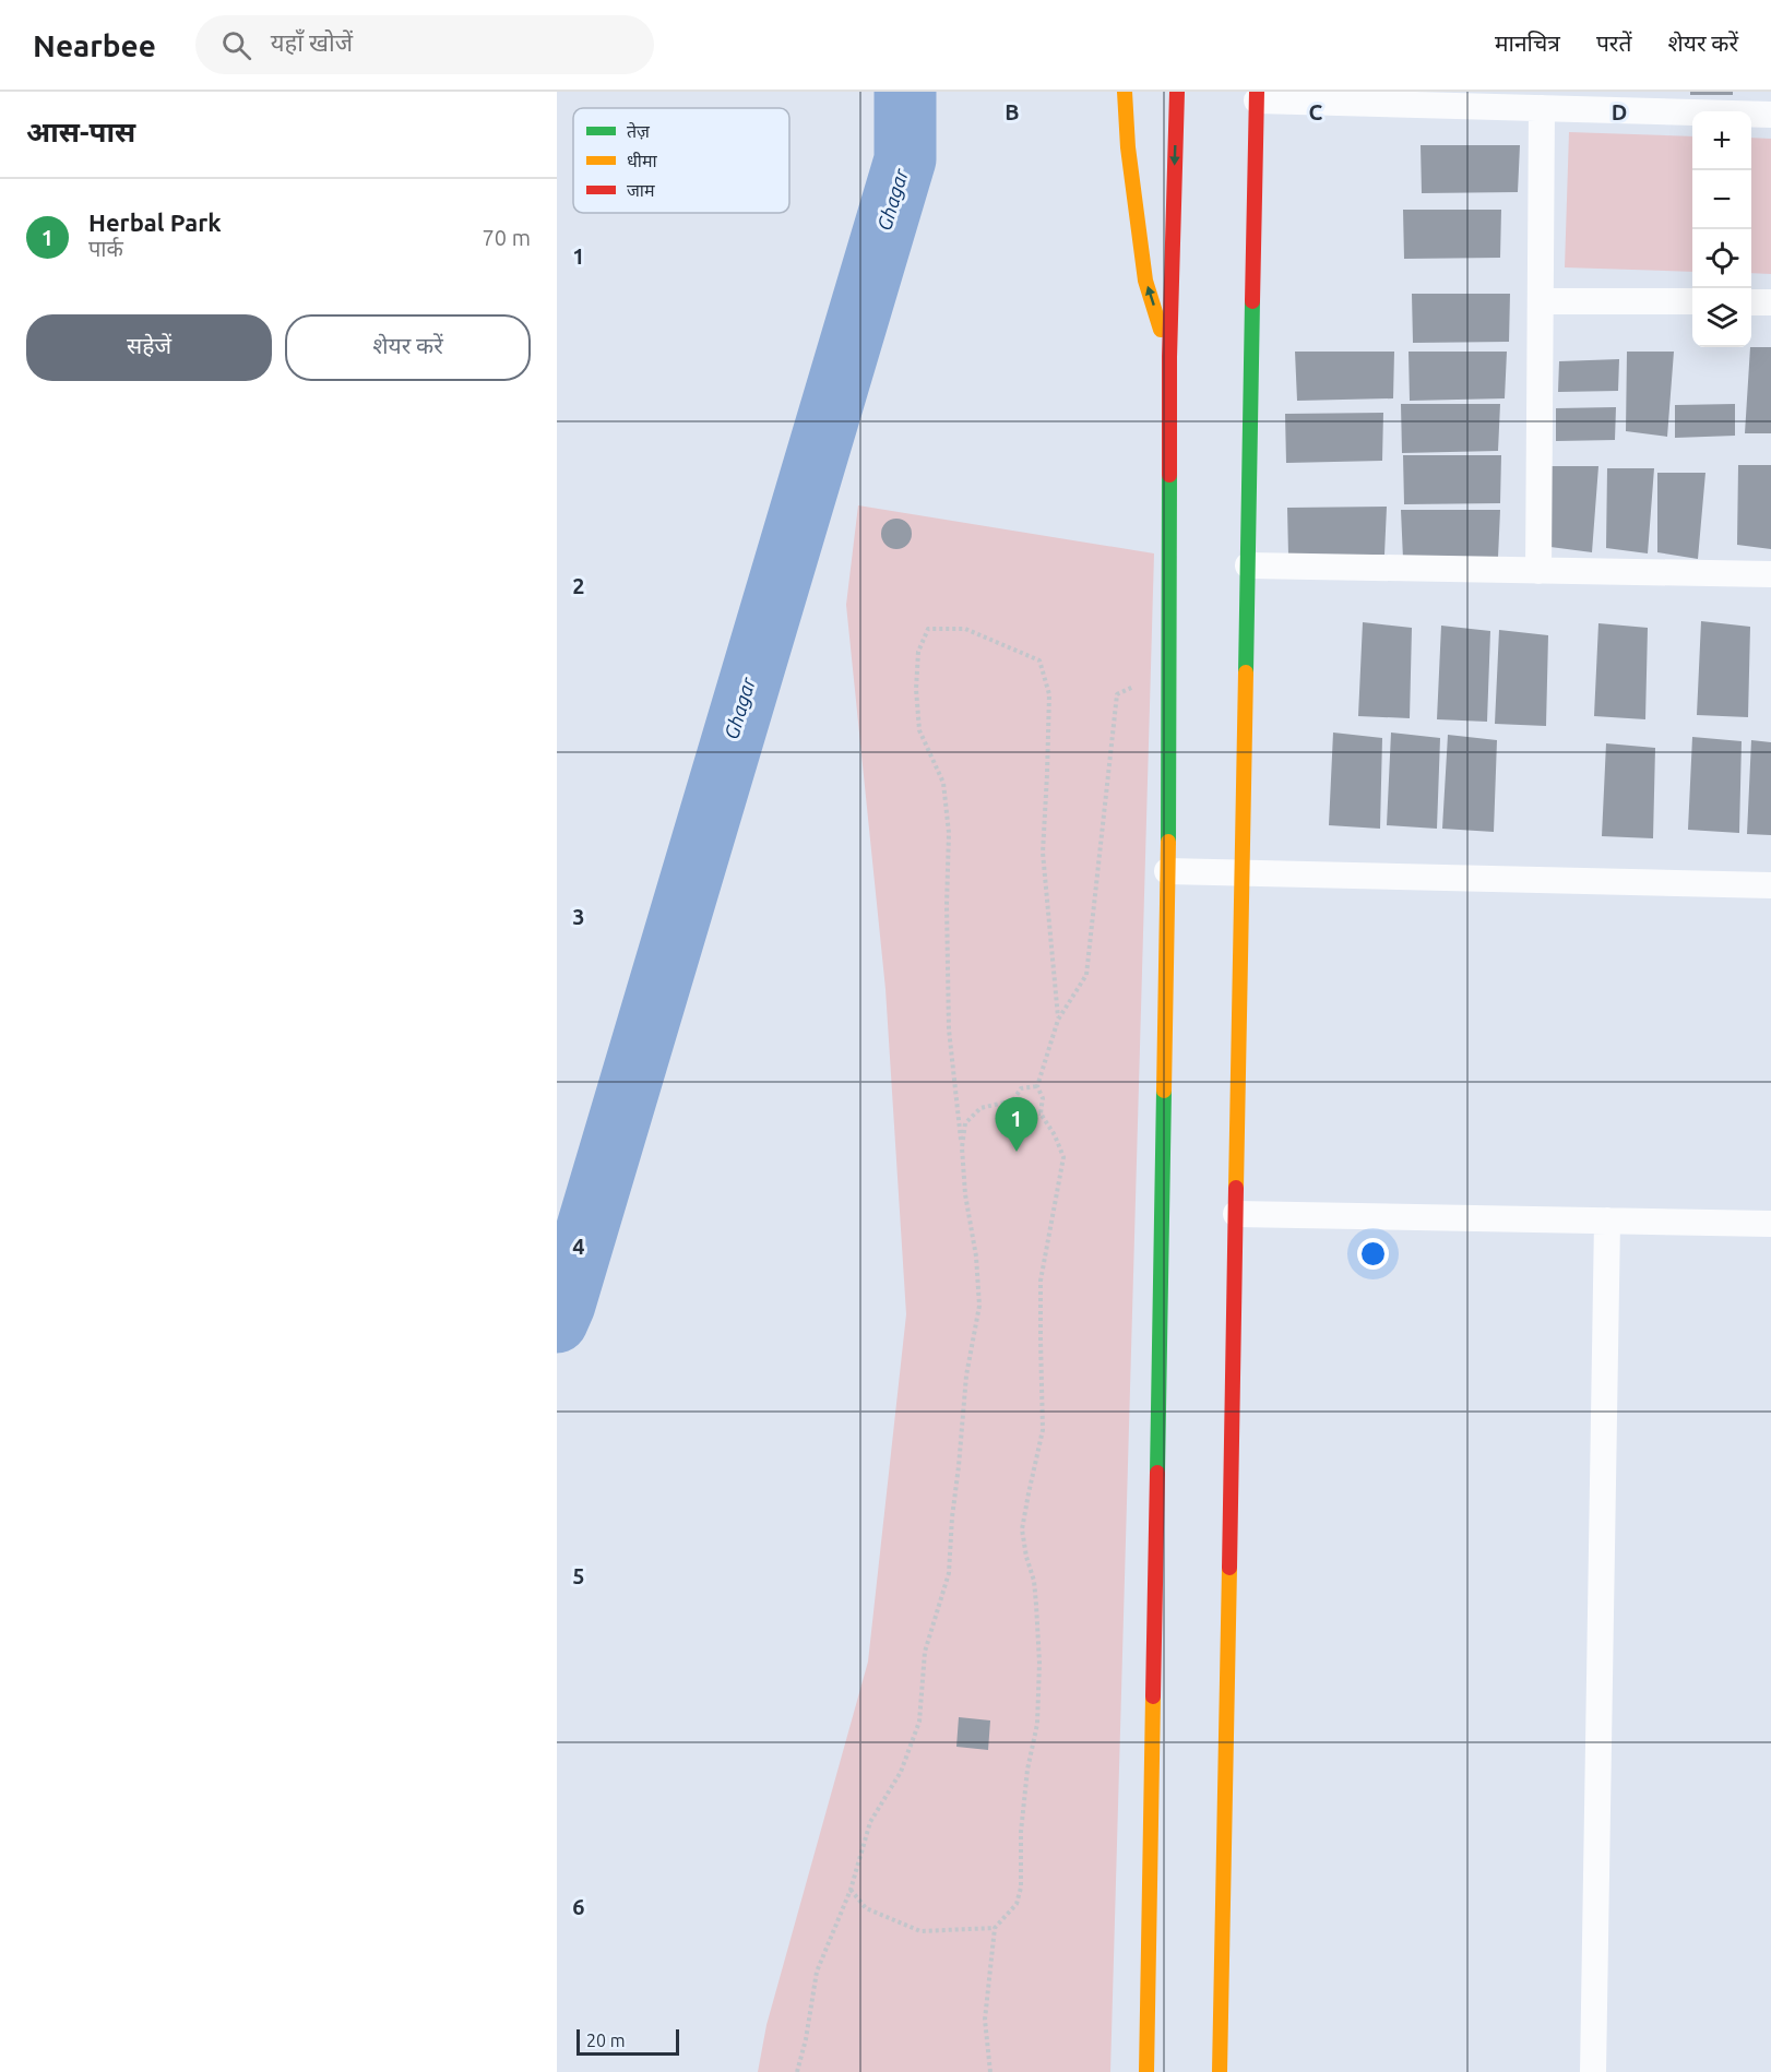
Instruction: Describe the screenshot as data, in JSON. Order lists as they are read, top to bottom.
{
  "water": ["Ghagar"],
  "legend": ["तेज़", "धीमा", "जाम"],
  "scale_bar": "20 m",
  "page": {
    "header": "Nearbee",
    "search": "यहाँ खोजें",
    "nav": ["मानचित्र", "परतें", "शेयर करें"],
    "heading": "आस-पास",
    "map_buttons": ["+", "−"],
    "list": [
      {
        "mark": "1",
        "name": "Herbal Park",
        "note": "पार्क",
        "value": "70 m"
      }
    ],
    "buttons": ["सहेजें", "शेयर करें"],
    "pins": "1",
    "scale": "20 m"
  },
  "grid": {
    "columns": ["B", "C", "D"],
    "rows": [
      "1",
      "2",
      "3",
      "4",
      "5",
      "6"
    ]
  }
}
